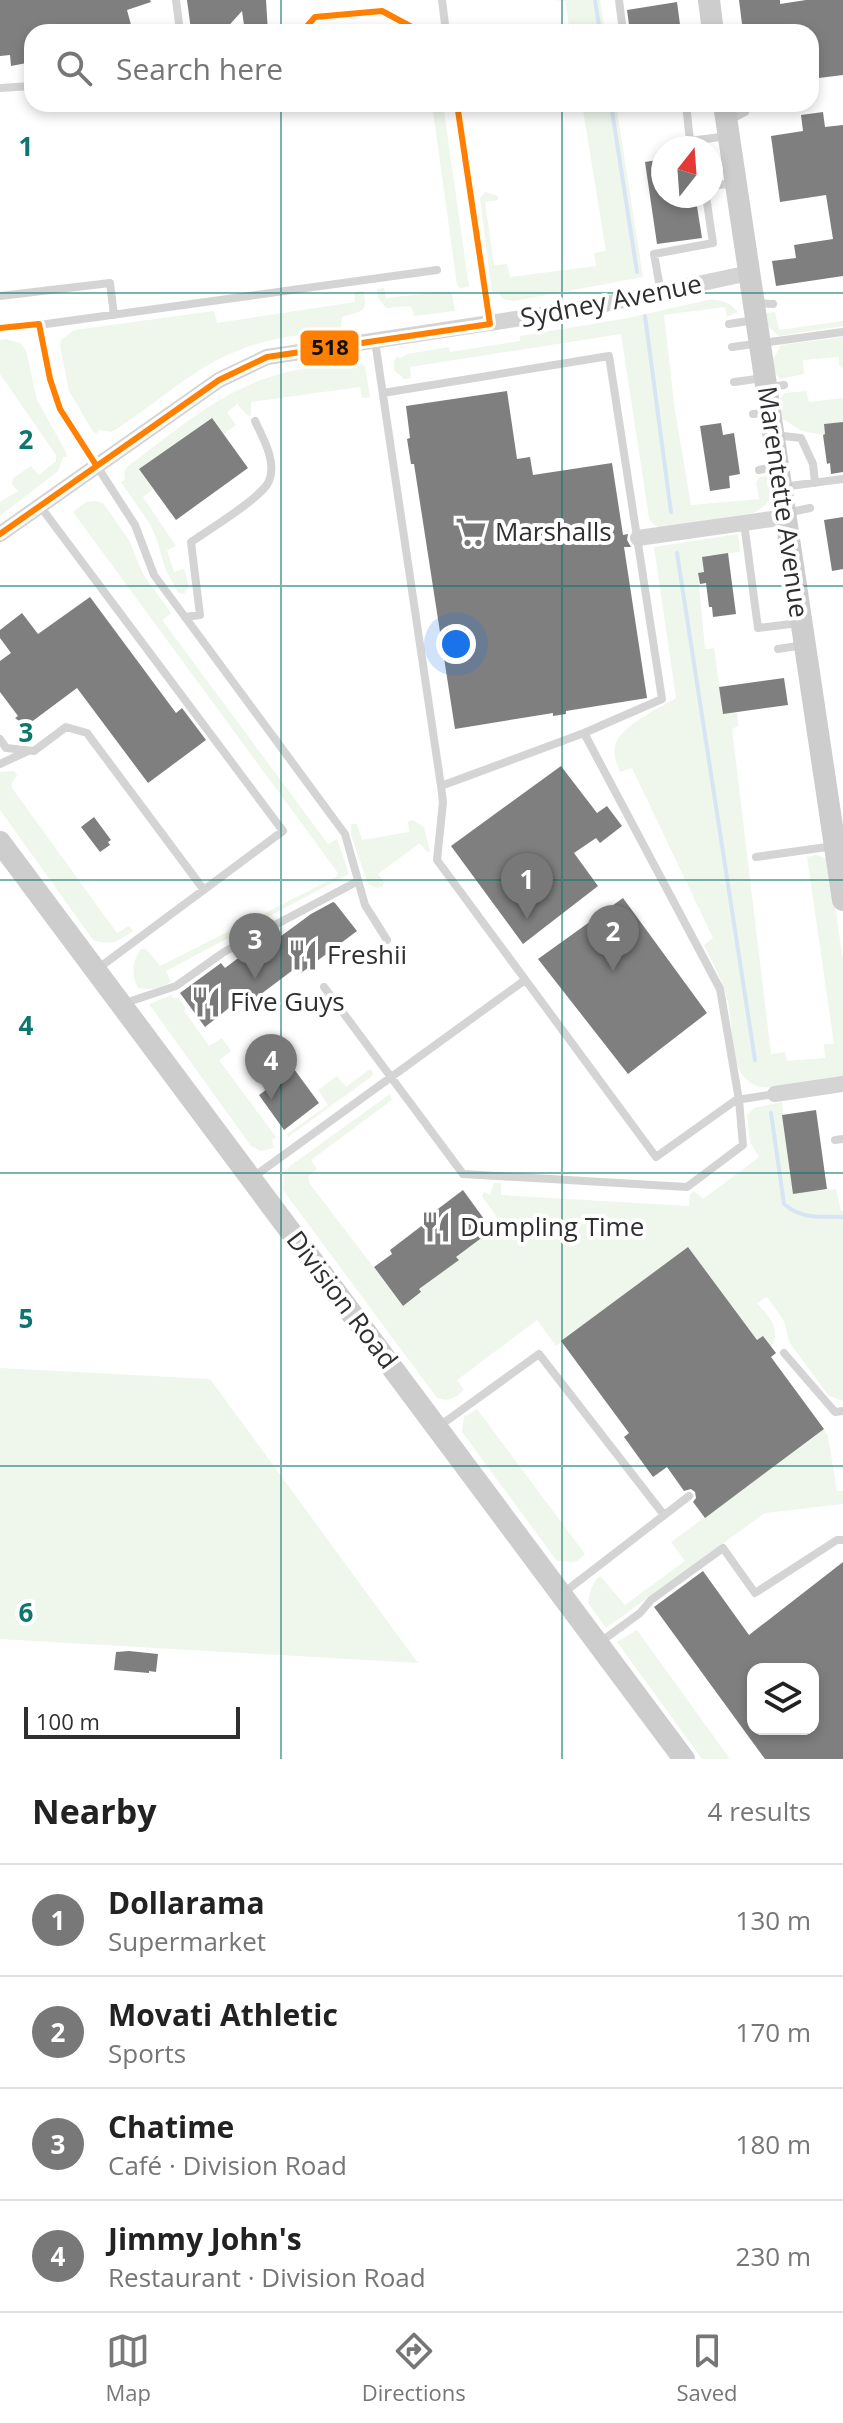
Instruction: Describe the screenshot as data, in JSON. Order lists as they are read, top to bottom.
{
  "streets": {
    "main road": ["Marentette Avenue", "Division Road"],
    "street": ["Sydney Avenue"]
  },
  "crossings": [
    ["Sydney Avenue", "Marentette Avenue"]
  ],
  "places": {
    "supermarket": ["Marshalls"],
    "restaurant": ["Freshii", "Five Guys", "Dumpling Time"]
  },
  "lines": ["transit line 518"],
  "scale_bar": "100 m",
  "north": "top",
  "page": {
    "search": "Search here",
    "pins": [
      "1",
      "2",
      "3",
      "4"
    ],
    "scale": "100 m",
    "heading": ["Nearby", "4 results"],
    "list": [
      {
        "mark": "1",
        "name": "Dollarama",
        "note": "Supermarket",
        "value": "130 m"
      },
      {
        "mark": "2",
        "name": "Movati Athletic",
        "note": "Sports",
        "value": "170 m"
      },
      {
        "mark": "3",
        "name": "Chatime",
        "note": "Café · Division Road",
        "value": "180 m"
      },
      {
        "mark": "4",
        "name": "Jimmy John's",
        "note": "Restaurant · Division Road",
        "value": "230 m"
      }
    ],
    "nav": ["Map", "Directions", "Saved"]
  },
  "grid": {
    "rows": [
      "1",
      "2",
      "3",
      "4",
      "5",
      "6"
    ]
  }
}
